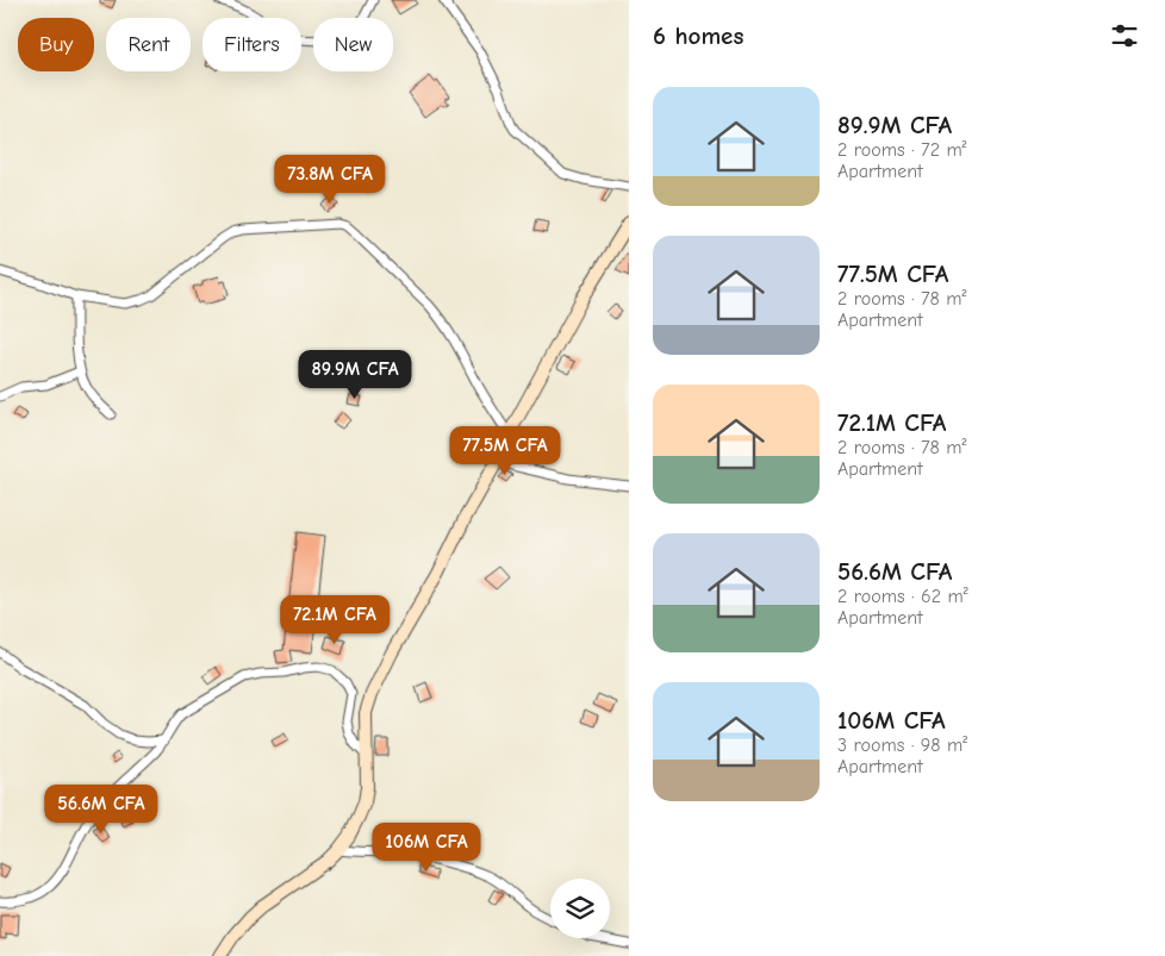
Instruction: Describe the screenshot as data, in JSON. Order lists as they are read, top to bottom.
{
  "page": {
    "heading": "6 homes",
    "chip": [
      "Buy",
      "Rent",
      "Filters",
      "New"
    ],
    "list": [
      {
        "name": "89.9M CFA",
        "note": "2 rooms · 72 m² · Apartment"
      },
      {
        "name": "77.5M CFA",
        "note": "2 rooms · 78 m² · Apartment"
      },
      {
        "name": "72.1M CFA",
        "note": "2 rooms · 78 m² · Apartment"
      },
      {
        "name": "56.6M CFA",
        "note": "2 rooms · 62 m² · Apartment"
      },
      {
        "name": "106M CFA",
        "note": "3 rooms · 98 m² · Apartment"
      }
    ],
    "price": [
      "73.8M CFA",
      "89.9M CFA",
      "77.5M CFA",
      "72.1M CFA",
      "56.6M CFA",
      "106M CFA"
    ]
  }
}
